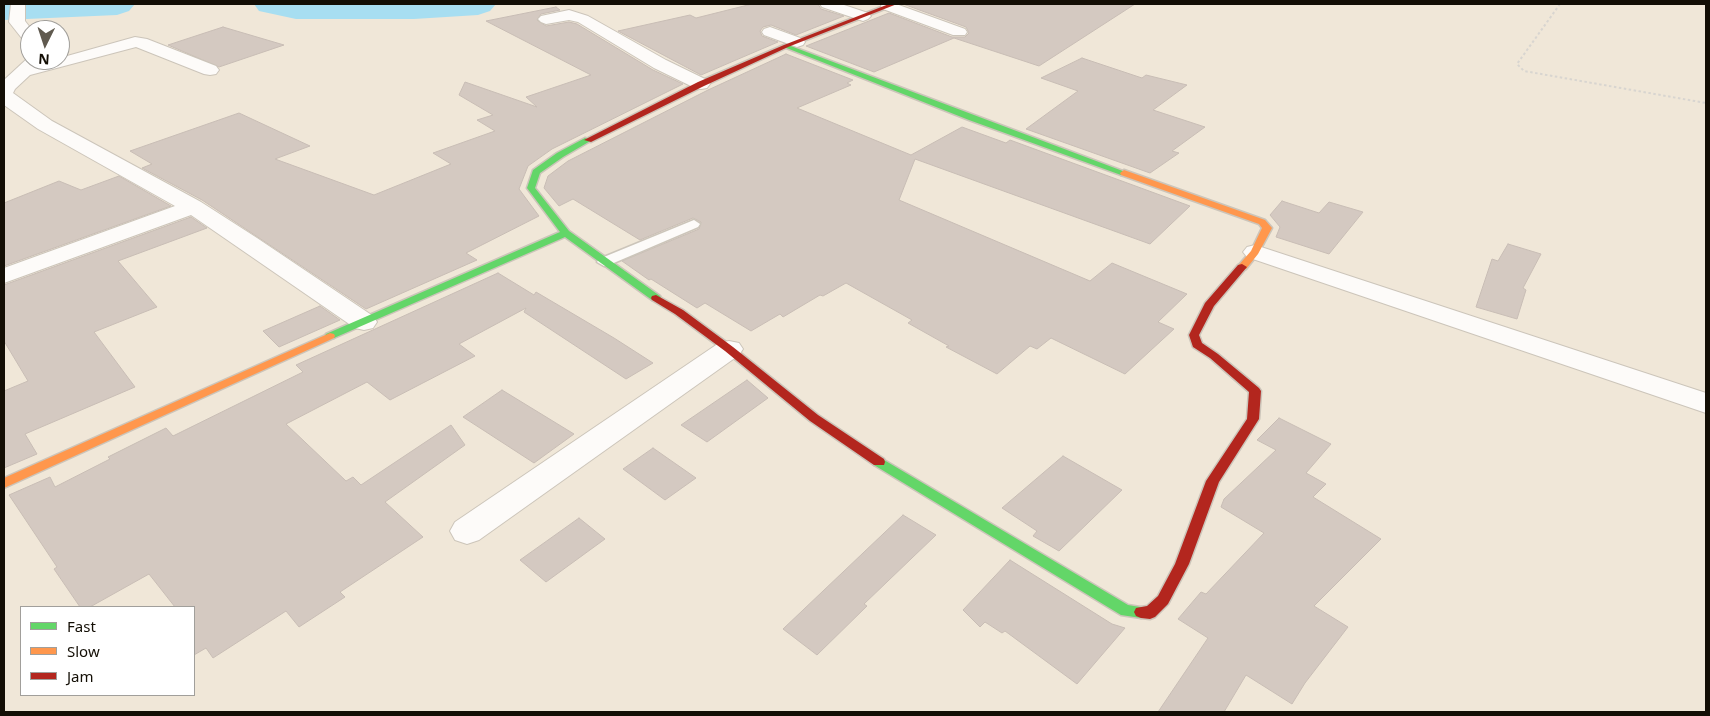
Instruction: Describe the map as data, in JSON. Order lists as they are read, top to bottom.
{
  "legend": ["Fast", "Slow", "Jam"],
  "north": "bottom"
}
